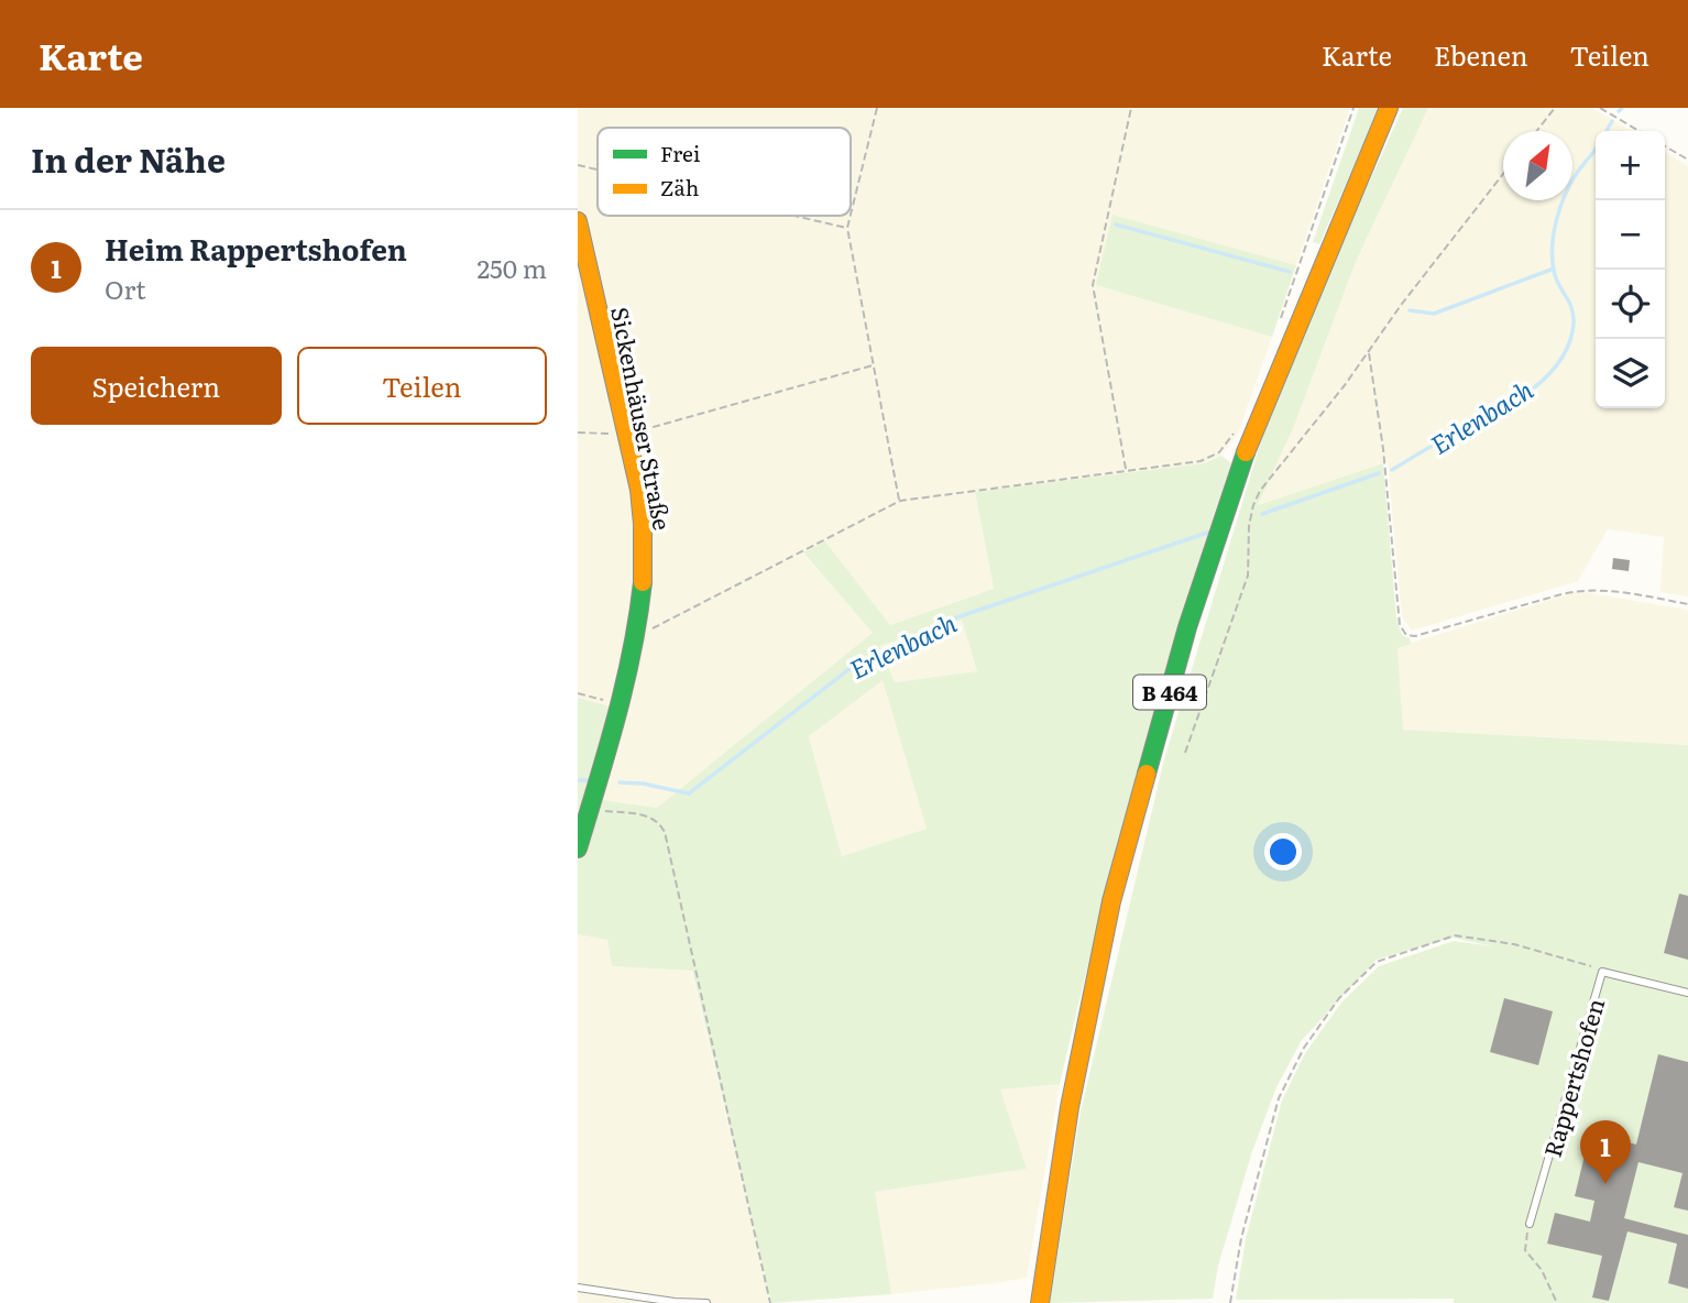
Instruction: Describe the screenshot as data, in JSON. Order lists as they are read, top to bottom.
{
  "streets": {
    "main road": ["Sickenhäuser Straße", "B 464"],
    "lane": ["Rappertshofen"]
  },
  "water": ["Erlenbach"],
  "legend": ["Frei", "Zäh"],
  "north": "top right",
  "page": {
    "header": "Karte",
    "nav": ["Karte", "Ebenen", "Teilen"],
    "heading": "In der Nähe",
    "map_buttons": ["+", "−"],
    "list": [
      {
        "mark": "1",
        "name": "Heim Rappertshofen",
        "note": "Ort",
        "value": "250 m"
      }
    ],
    "buttons": ["Speichern", "Teilen"],
    "pins": "1"
  }
}
